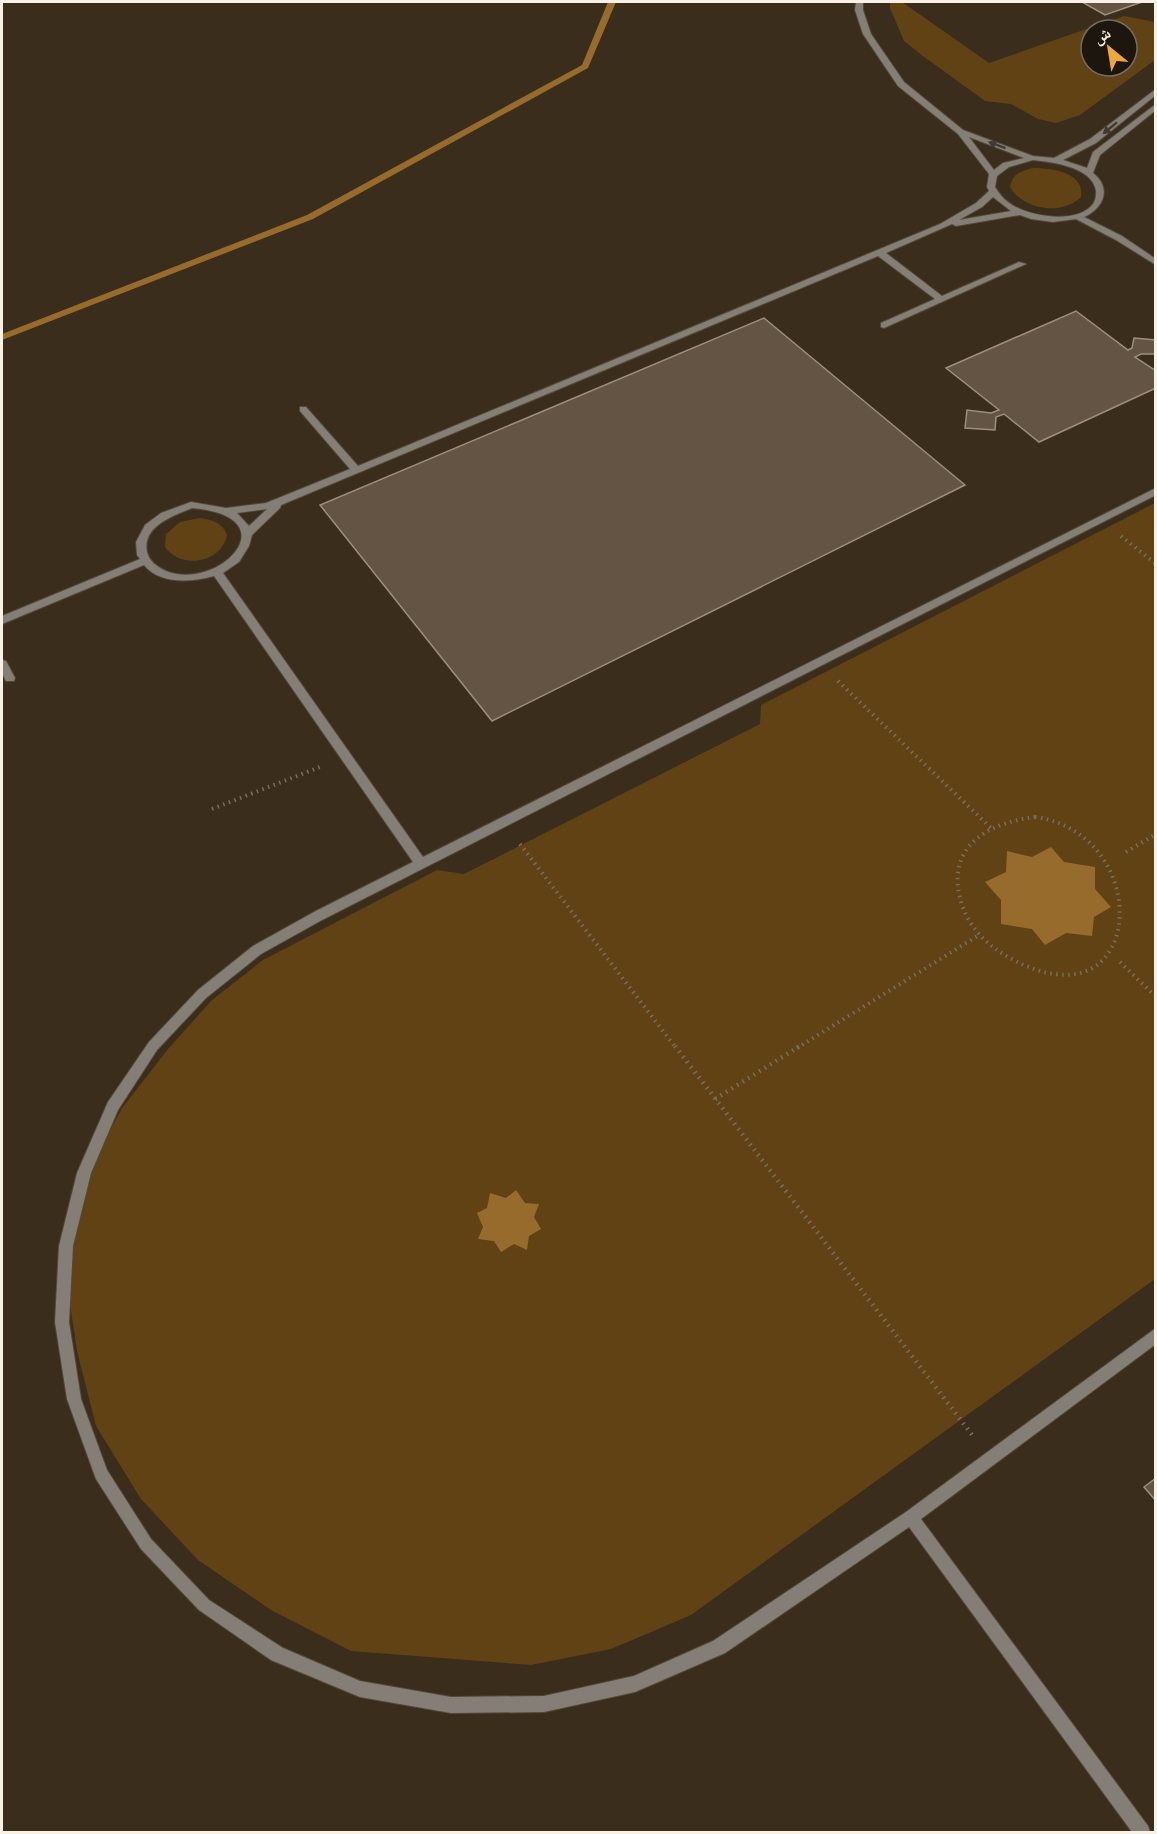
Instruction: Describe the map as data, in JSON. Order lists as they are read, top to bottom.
{
  "north": "top left"
}
